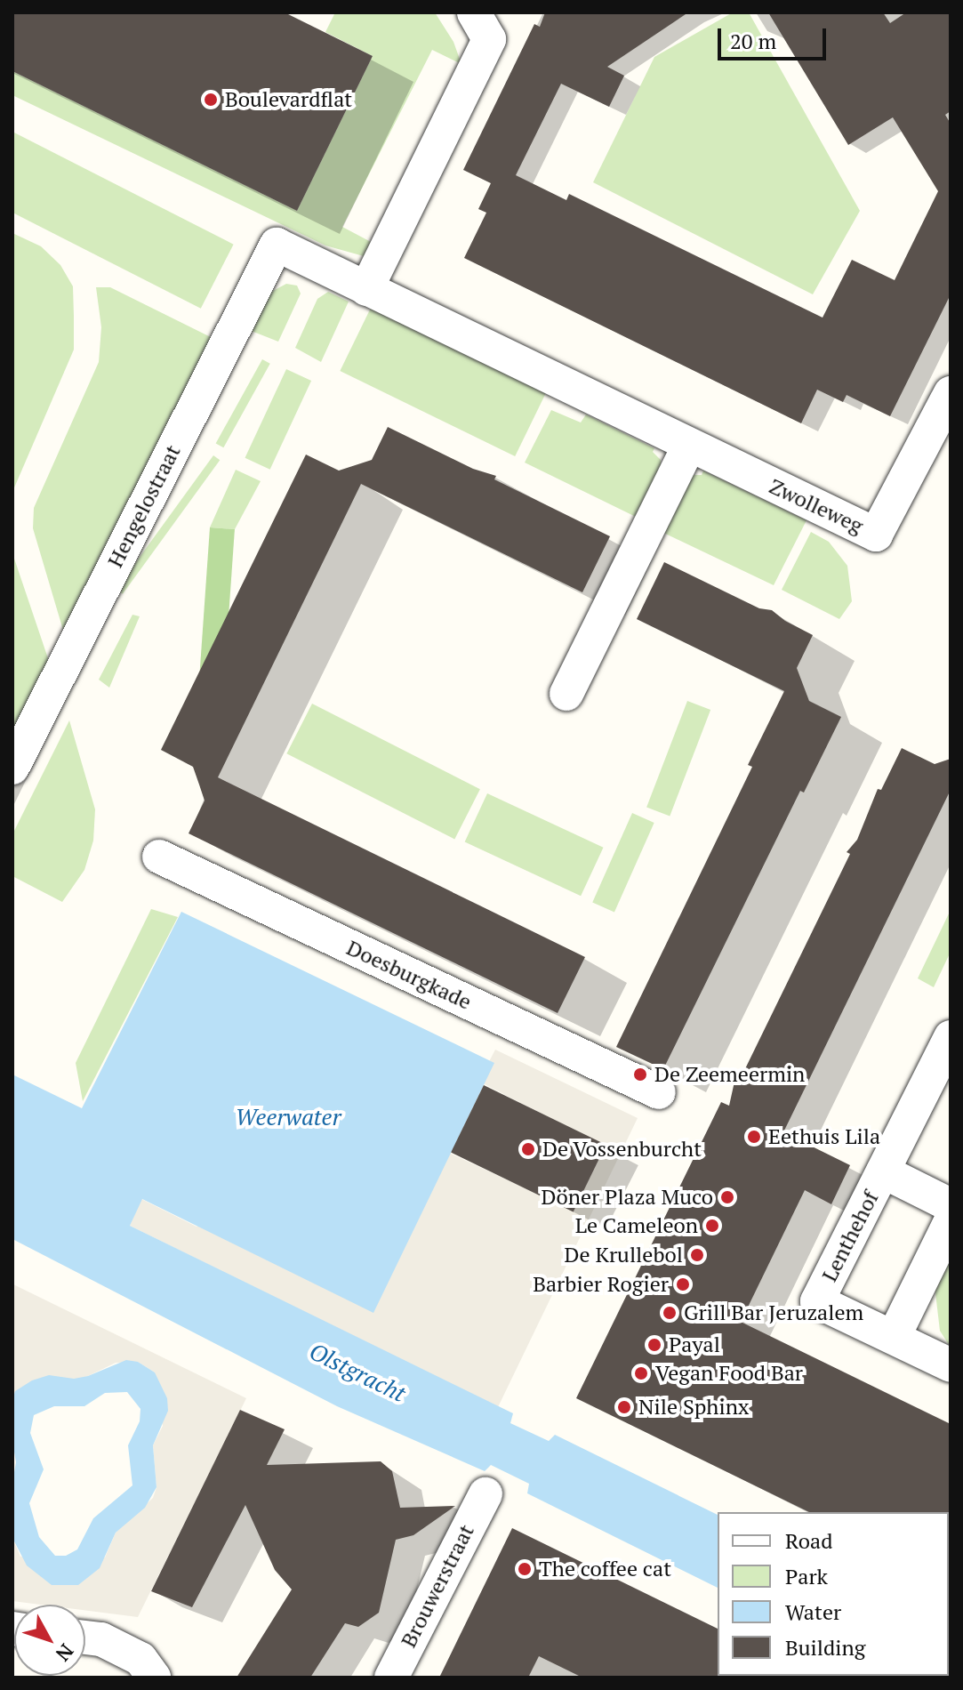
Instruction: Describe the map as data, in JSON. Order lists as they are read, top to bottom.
{
  "streets": {
    "street": [
      "Hengelostraat",
      "Zwolleweg",
      "Doesburgkade",
      "Lenthehof",
      "Brouwerstraat"
    ]
  },
  "crossings": [
    ["Hengelostraat", "Zwolleweg"]
  ],
  "water": ["Weerwater", "Olstgracht"],
  "places": [
    "Boulevardflat",
    "De Zeemeermin",
    "Eethuis Lila",
    "De Vossenburcht",
    "Döner Plaza Muco",
    "Le Cameleon",
    "De Krullebol",
    "Barbier Rogier",
    "Grill Bar Jeruzalem",
    "Payal",
    "Vegan Food Bar",
    "Nile Sphinx",
    "The coffee cat"
  ],
  "legend": [
    "Road",
    "Park",
    "Water",
    "Building"
  ],
  "scale_bar": "20 m",
  "north": "bottom right"
}
